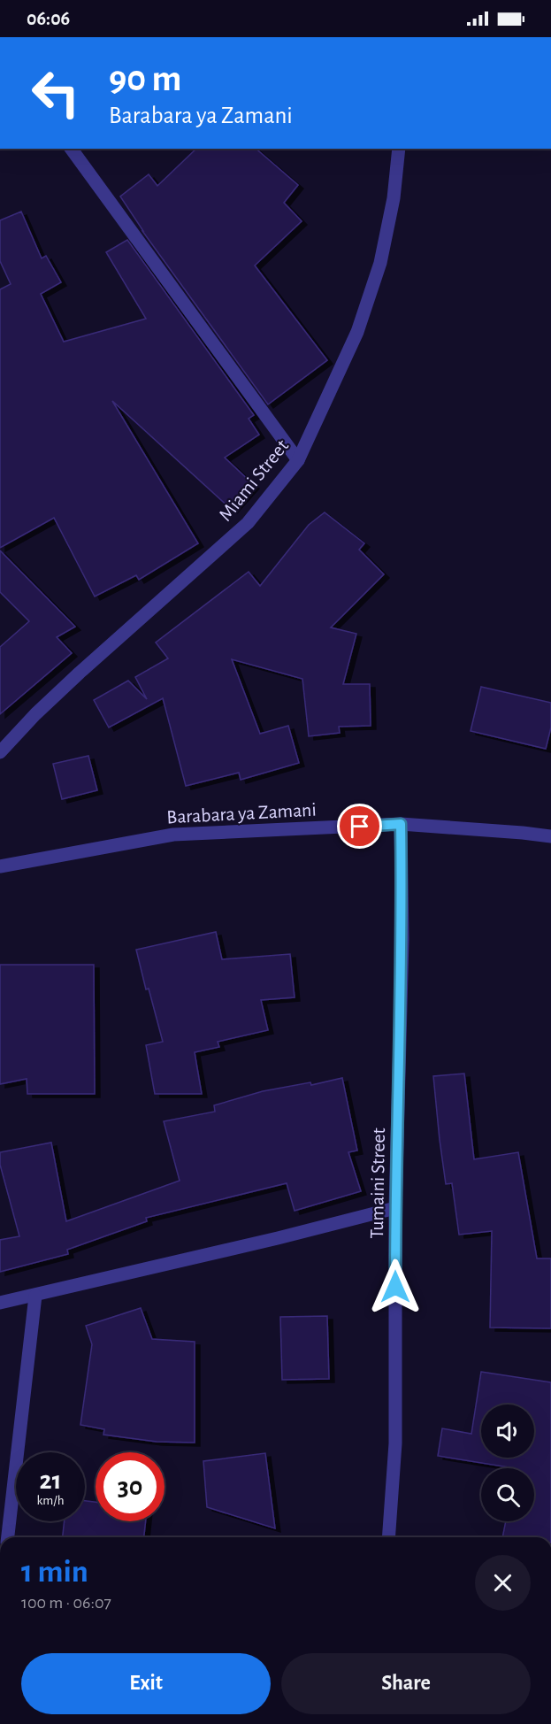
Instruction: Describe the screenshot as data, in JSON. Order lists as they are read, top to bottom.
{
  "streets": {
    "street": ["Miami Street", "Barabara ya Zamani", "Tumaini Street"]
  },
  "crossings": [
    ["Barabara ya Zamani", "Tumaini Street"]
  ],
  "page": {
    "status": "06:06",
    "turn": ["90 m", "Barabara ya Zamani"],
    "speed": "21 km/h",
    "limit": "30",
    "heading": ["1 min", "100 m · 06:07"],
    "buttons": ["Exit", "Share"]
  }
}
